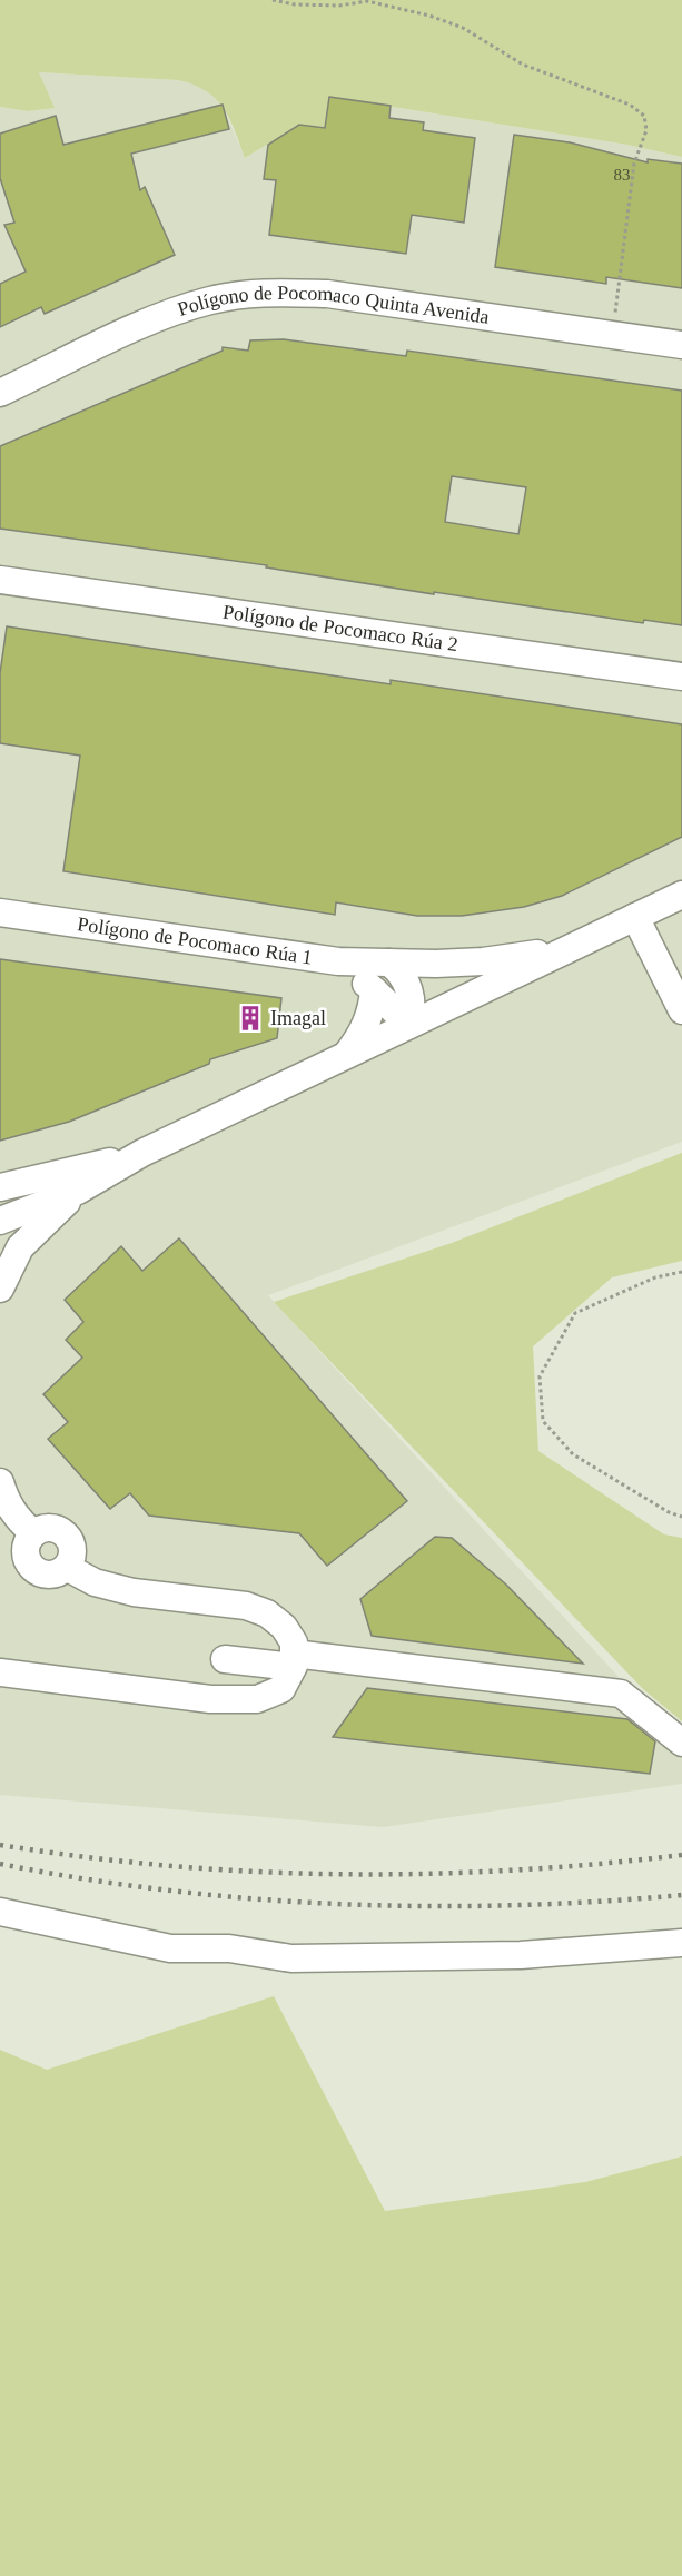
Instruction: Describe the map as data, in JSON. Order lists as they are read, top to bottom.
{
  "streets": {
    "street": ["Polígono de Pocomaco Quinta Avenida", "Polígono de Pocomaco Rúa 2", "Polígono de Pocomaco Rúa 1"]
  },
  "places": {
    "building": ["Imagal"]
  },
  "house_numbers": ["83"]
}
